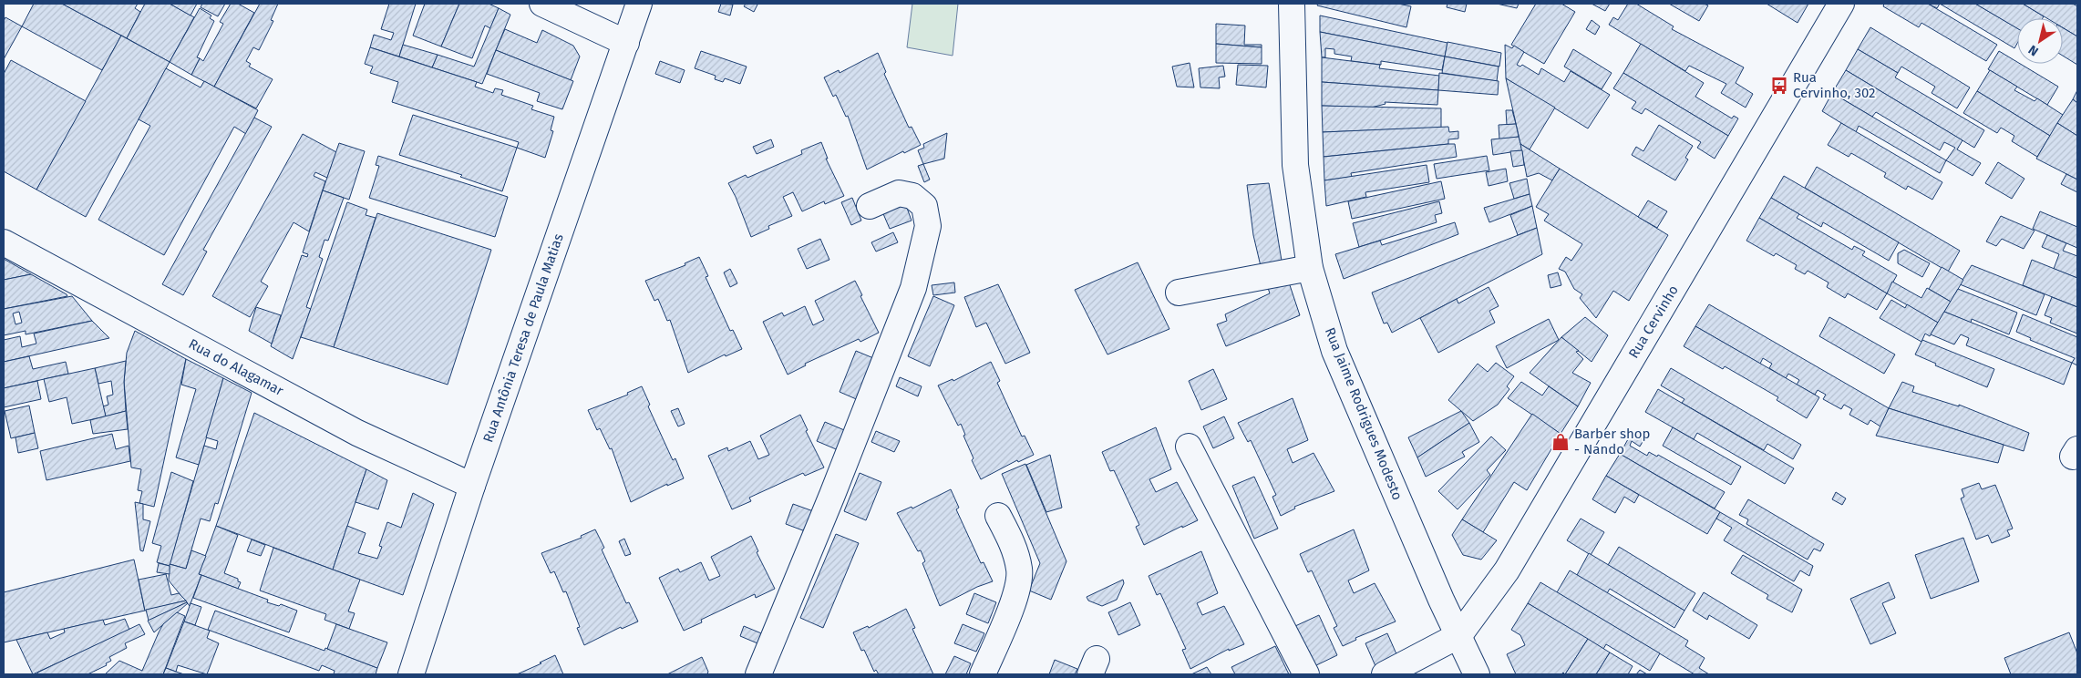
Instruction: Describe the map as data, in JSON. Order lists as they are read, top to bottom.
{
  "streets": {
    "street": [
      "Rua Cervinho",
      "Rua Antônia Teresa de Paula Matias",
      "Rua do Alagamar",
      "Rua Jaime Rodrigues Modesto"
    ]
  },
  "crossings": [
    ["Rua Cervinho", "Rua Jaime Rodrigues Modesto"],
    ["Rua Antônia Teresa de Paula Matias", "Rua do Alagamar"]
  ],
  "places": {
    "bus stop": ["Rua Cervinho, 302"],
    "shop": ["Barber shop - Nando"]
  },
  "north": "bottom left"
}
